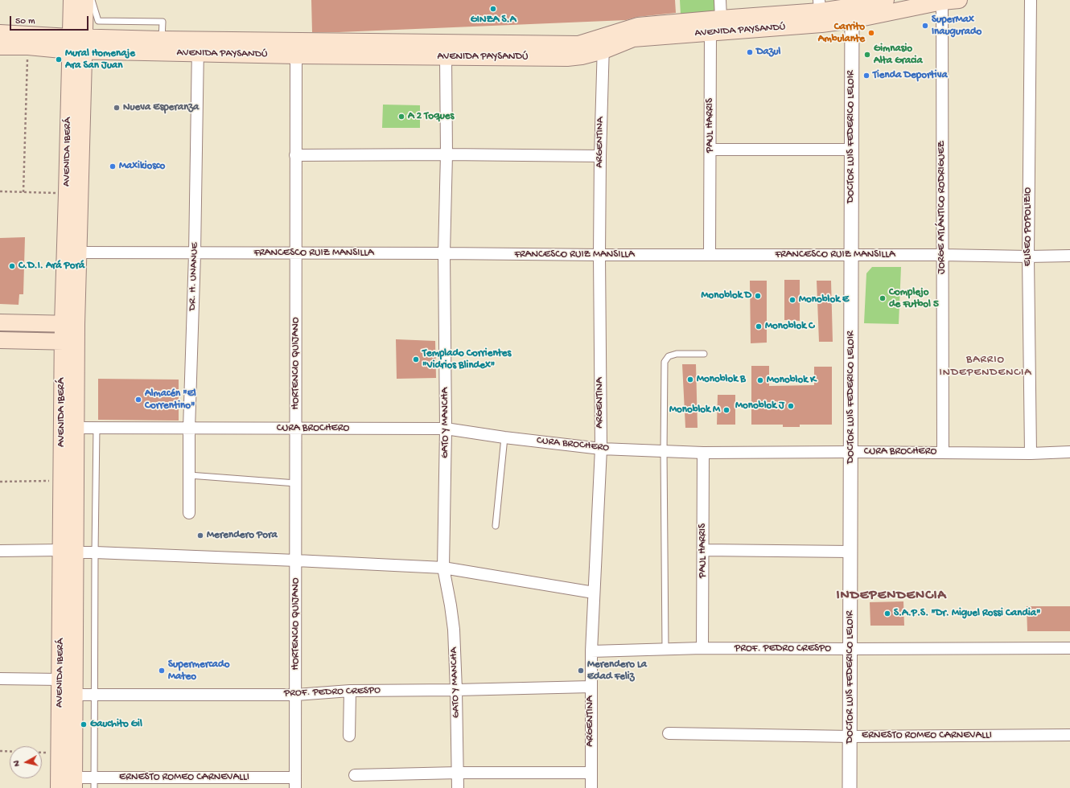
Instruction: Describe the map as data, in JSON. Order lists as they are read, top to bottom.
{
  "streets": {
    "main road": ["AVENIDA PAYSANDÚ", "AVENIDA IBERÁ"],
    "street": [
      "PAUL HARRIS",
      "DOCTOR LUIS FEDERICO LELOIR",
      "ARGENTINA",
      "JORGE ATLÁNTICO RODRIGUEZ",
      "ELISEO POPOLIZIO",
      "FRANCESCO RUIZ MANSILLA",
      "DR. H. UNANUE",
      "HORTENCIO QUIJANO",
      "GATO Y MANCHA",
      "CURA BROCHERO",
      "PROF. PEDRO CRESPO",
      "ERNESTO ROMEO CARNEVALLI"
    ]
  },
  "crossings": [
    ["AVENIDA PAYSANDÚ", "PAUL HARRIS"],
    ["AVENIDA PAYSANDÚ", "DOCTOR LUIS FEDERICO LELOIR"],
    ["AVENIDA PAYSANDÚ", "ARGENTINA"],
    ["AVENIDA PAYSANDÚ", "AVENIDA IBERÁ"],
    ["AVENIDA PAYSANDÚ", "JORGE ATLÁNTICO RODRIGUEZ"],
    ["AVENIDA PAYSANDÚ", "DR. H. UNANUE"],
    ["AVENIDA PAYSANDÚ", "HORTENCIO QUIJANO"],
    ["AVENIDA PAYSANDÚ", "GATO Y MANCHA"],
    ["PAUL HARRIS", "FRANCESCO RUIZ MANSILLA"],
    ["PAUL HARRIS", "CURA BROCHERO"],
    ["PAUL HARRIS", "PROF. PEDRO CRESPO"],
    ["DOCTOR LUIS FEDERICO LELOIR", "FRANCESCO RUIZ MANSILLA"],
    ["DOCTOR LUIS FEDERICO LELOIR", "CURA BROCHERO"],
    ["DOCTOR LUIS FEDERICO LELOIR", "PROF. PEDRO CRESPO"],
    ["DOCTOR LUIS FEDERICO LELOIR", "ERNESTO ROMEO CARNEVALLI"],
    ["ARGENTINA", "FRANCESCO RUIZ MANSILLA"],
    ["ARGENTINA", "CURA BROCHERO"],
    ["ARGENTINA", "PROF. PEDRO CRESPO"],
    ["AVENIDA IBERÁ", "FRANCESCO RUIZ MANSILLA"],
    ["AVENIDA IBERÁ", "CURA BROCHERO"],
    ["AVENIDA IBERÁ", "PROF. PEDRO CRESPO"],
    ["AVENIDA IBERÁ", "ERNESTO ROMEO CARNEVALLI"],
    ["JORGE ATLÁNTICO RODRIGUEZ", "FRANCESCO RUIZ MANSILLA"],
    ["JORGE ATLÁNTICO RODRIGUEZ", "CURA BROCHERO"],
    ["ELISEO POPOLIZIO", "FRANCESCO RUIZ MANSILLA"],
    ["ELISEO POPOLIZIO", "CURA BROCHERO"],
    ["FRANCESCO RUIZ MANSILLA", "DR. H. UNANUE"],
    ["FRANCESCO RUIZ MANSILLA", "HORTENCIO QUIJANO"],
    ["FRANCESCO RUIZ MANSILLA", "GATO Y MANCHA"],
    ["DR. H. UNANUE", "CURA BROCHERO"],
    ["HORTENCIO QUIJANO", "CURA BROCHERO"],
    ["HORTENCIO QUIJANO", "PROF. PEDRO CRESPO"],
    ["HORTENCIO QUIJANO", "ERNESTO ROMEO CARNEVALLI"],
    ["GATO Y MANCHA", "CURA BROCHERO"],
    ["GATO Y MANCHA", "PROF. PEDRO CRESPO"]
  ],
  "districts": ["BARRIO INDEPENDENCIA", "INDEPENDENCIA"],
  "places": [
    "GINZA S.A",
    "SuperMax Inaugurado",
    "Carrito Ambulante",
    "Dazul",
    "Gimnasio Alta Gracia",
    "Mural Homenaje Ara San Juan",
    "Tienda Deportiva",
    "Nueva Esperanza",
    "A 2 Toques",
    "Maxikiosco",
    "C.D.I. Ará Porá",
    "Monoblok D",
    "Complejo de Futbol 5",
    "Monoblok E",
    "Monoblok C",
    "Templado Corrientes \"Vidrios Blindex\"",
    "Monoblok B",
    "Monoblok K",
    "Almacén \"El Correntino\"",
    "Monoblok J",
    "Monoblok M",
    "Merendero Pora",
    "S.A.P.S. \"Dr. Miguel Rossi Candia\"",
    "Supermercado Mateo",
    "Merendero La Edad Feliz",
    "Gauchito Gil"
  ],
  "scale_bar": "50 m",
  "north": "left"
}
